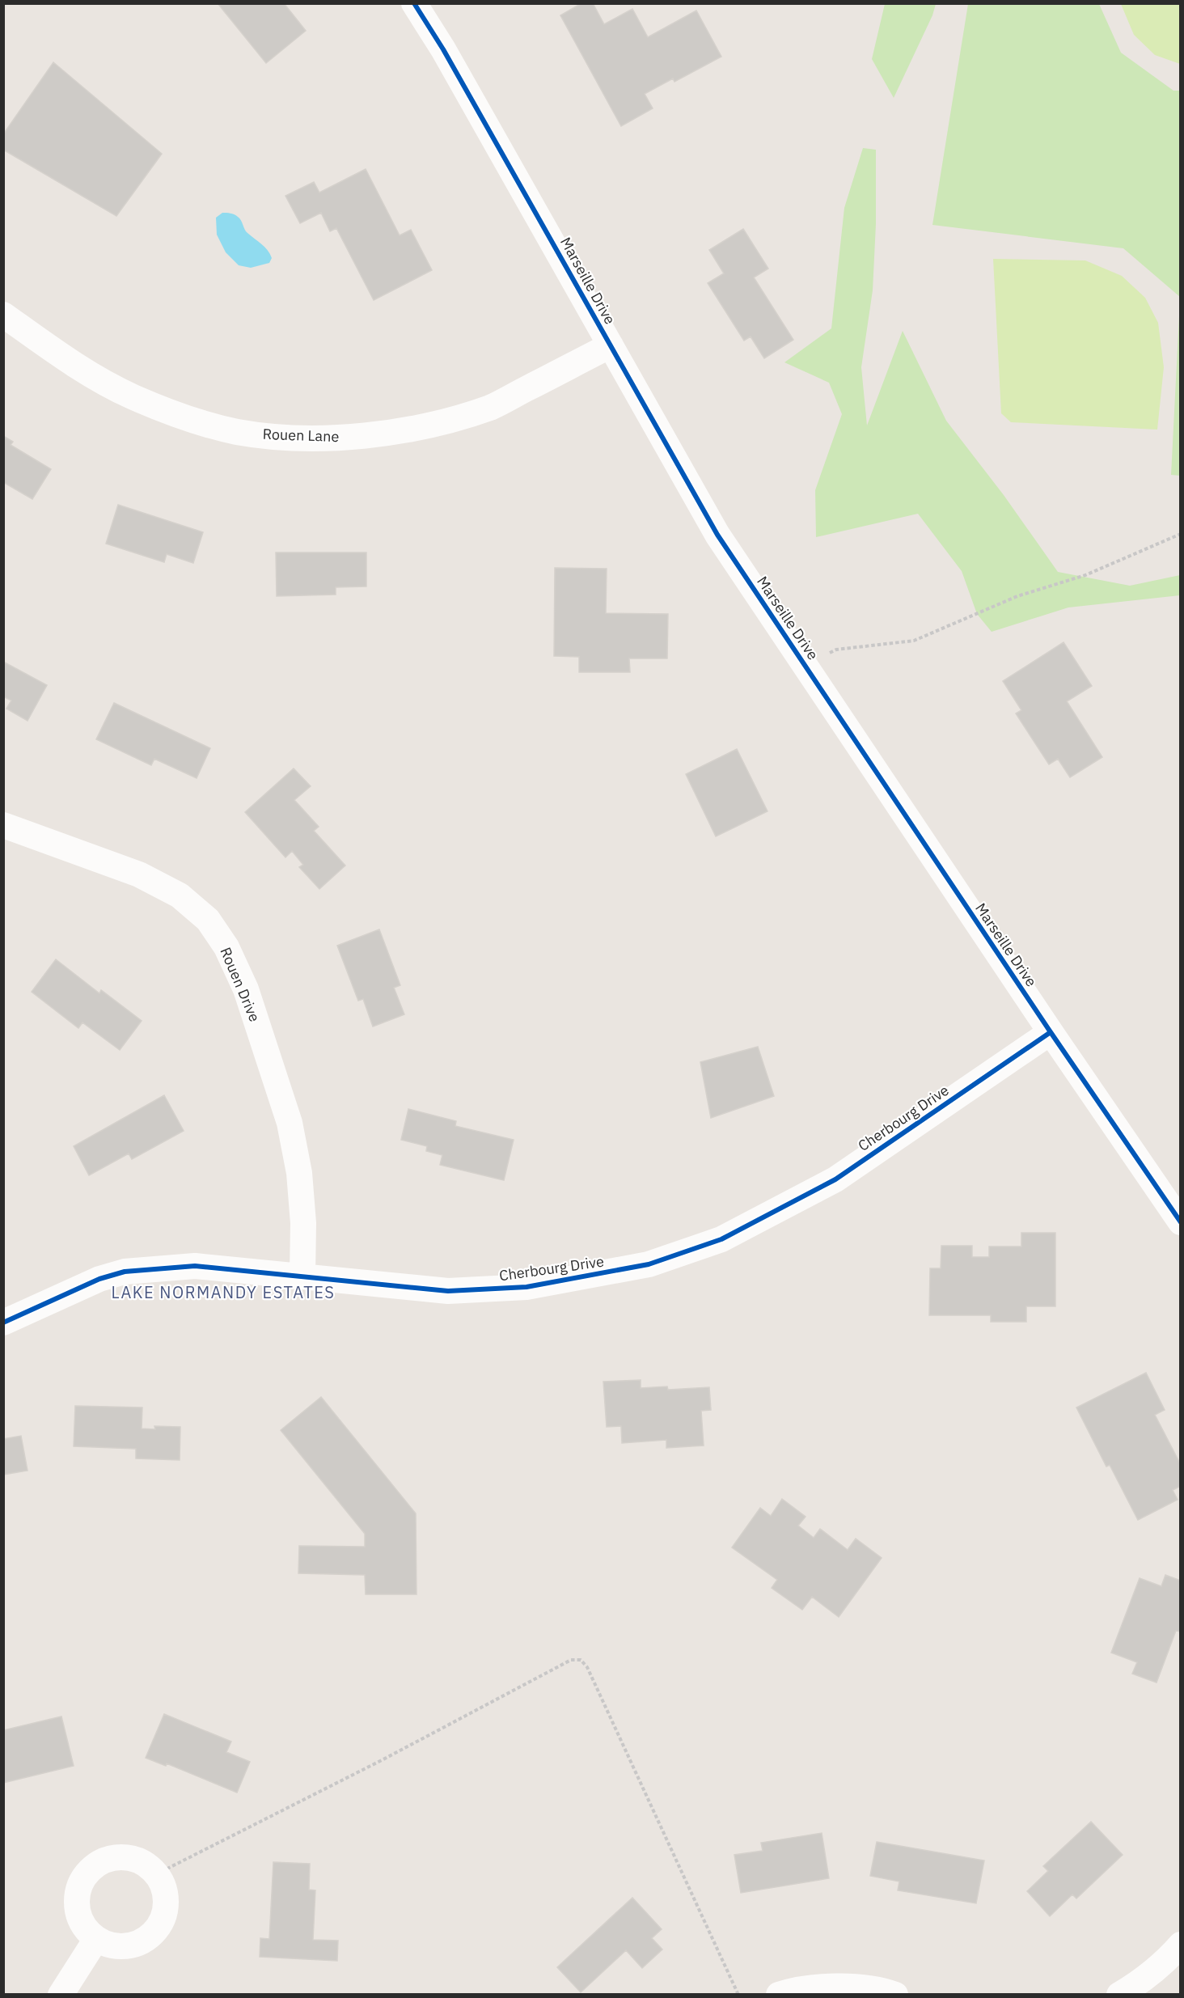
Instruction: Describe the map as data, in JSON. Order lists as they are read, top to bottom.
{
  "streets": {
    "street": [
      "Marseille Drive",
      "Rouen Lane",
      "Rouen Drive",
      "Cherbourg Drive"
    ]
  },
  "crossings": [
    ["Marseille Drive", "Rouen Lane"],
    ["Marseille Drive", "Cherbourg Drive"],
    ["Rouen Drive", "Cherbourg Drive"]
  ],
  "districts": ["LAKE NORMANDY ESTATES"]
}
